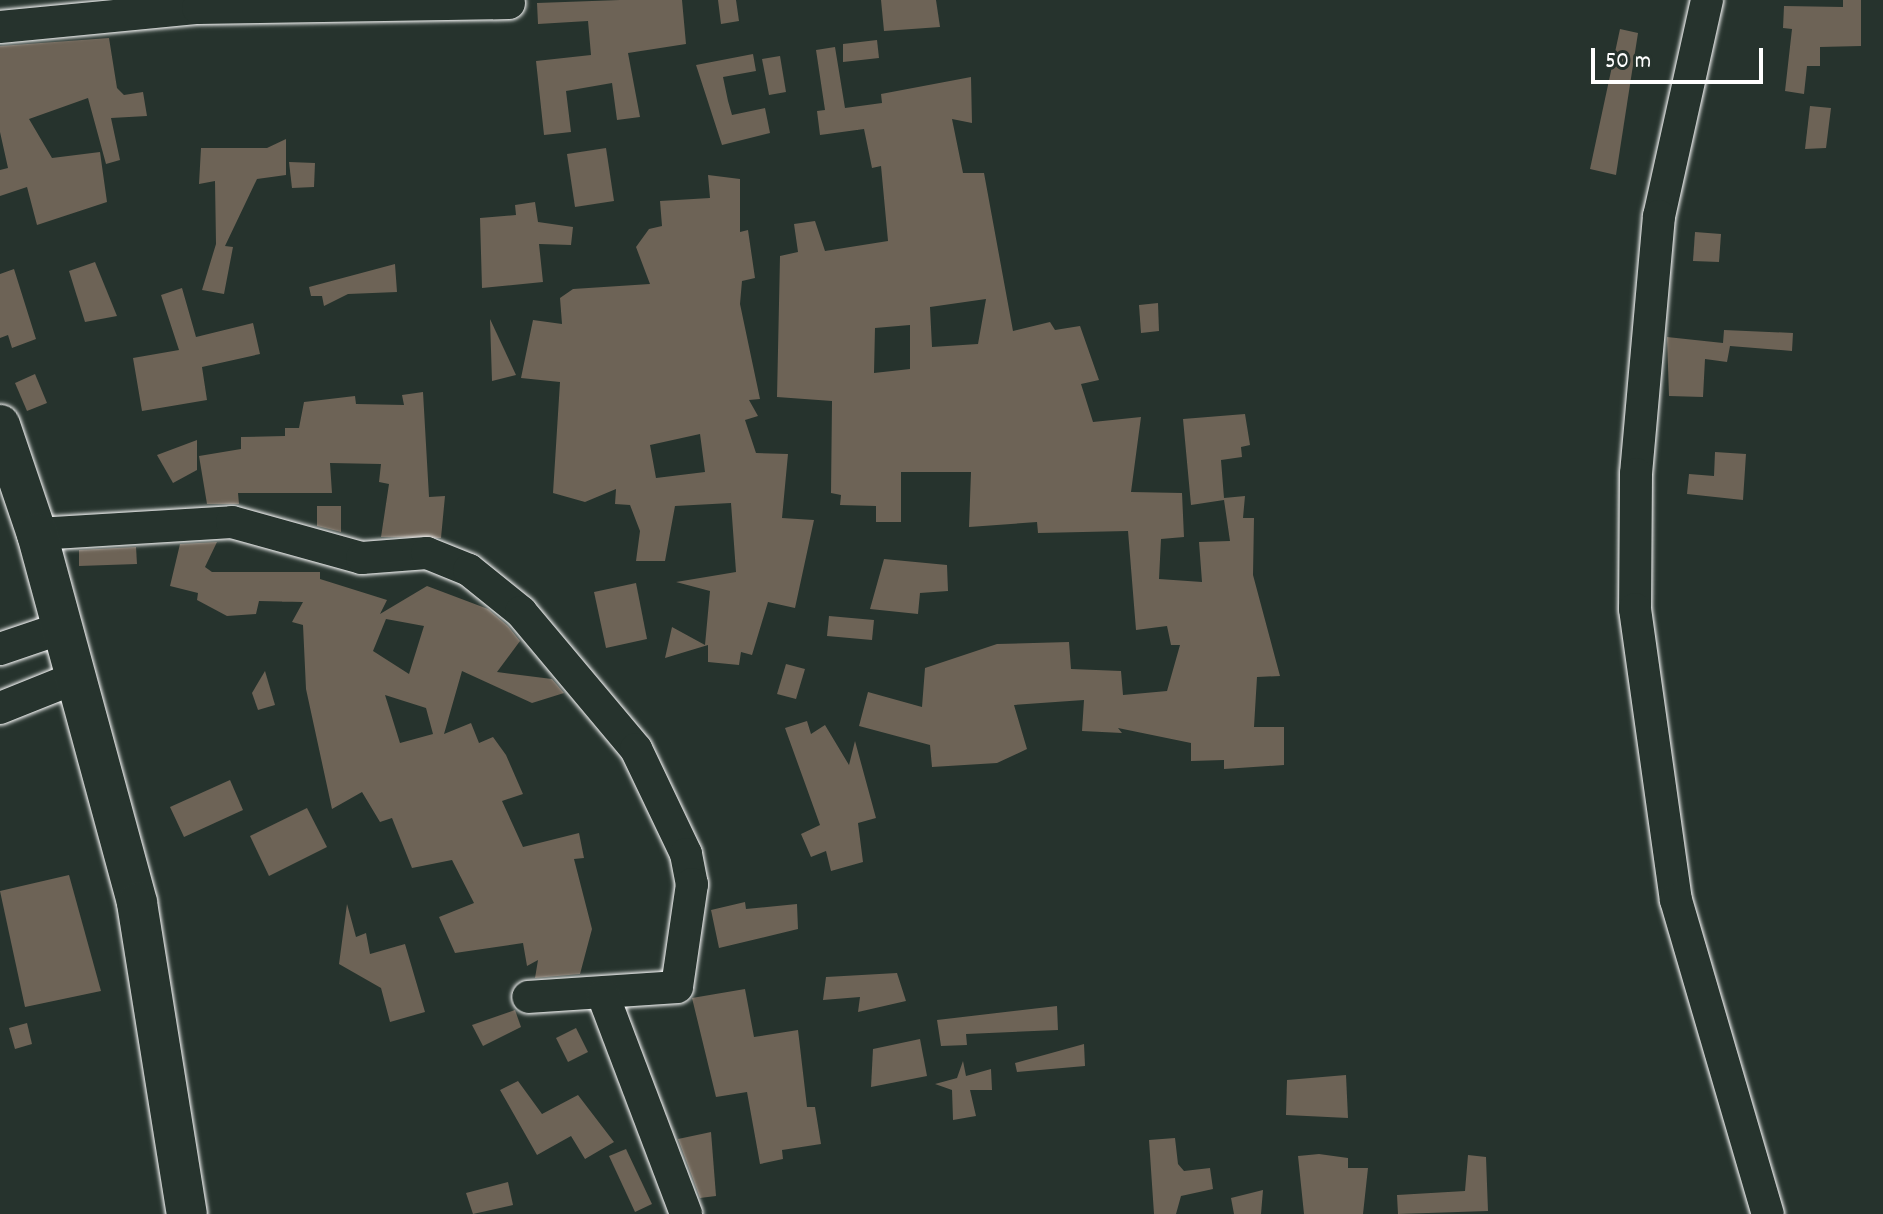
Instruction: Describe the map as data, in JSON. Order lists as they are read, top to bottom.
{
  "scale_bar": "50 m"
}
